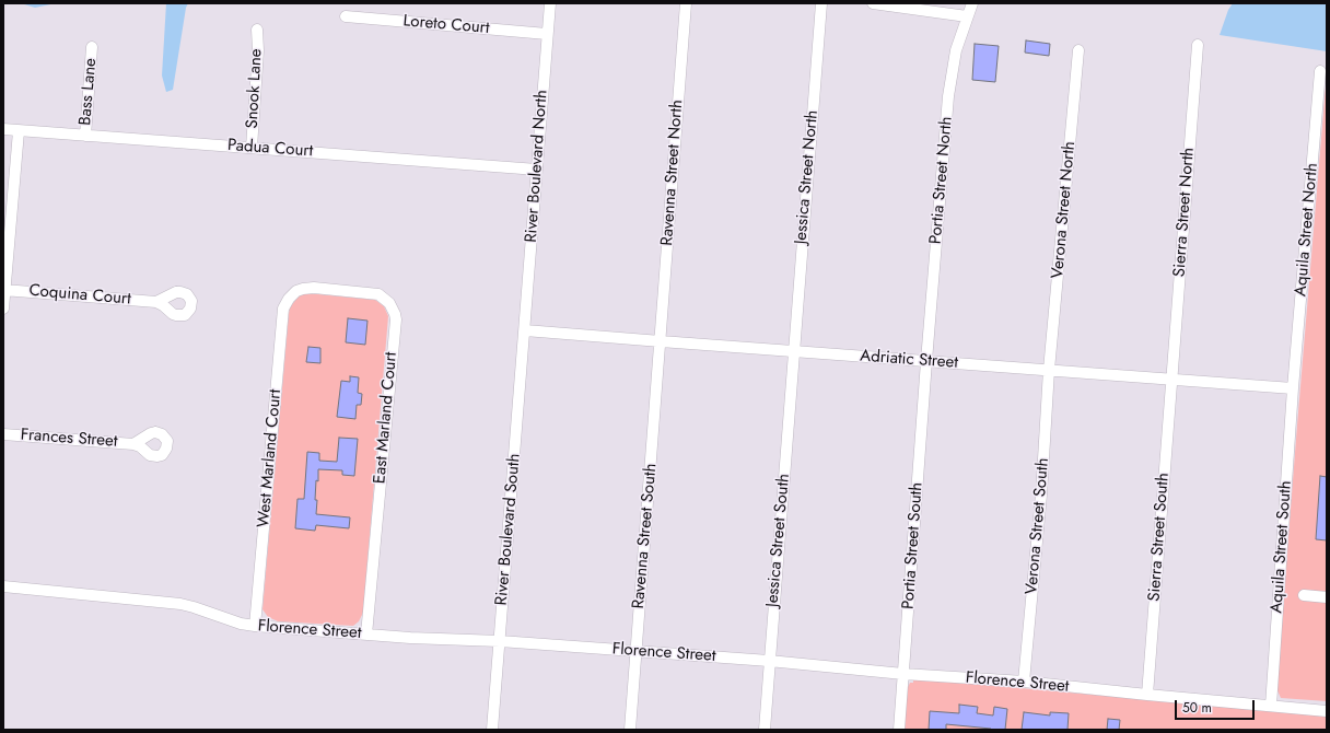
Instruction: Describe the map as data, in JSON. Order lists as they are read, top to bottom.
{
  "streets": {
    "street": [
      "Loreto Court",
      "Snook Lane",
      "Bass Lane",
      "Padua Court",
      "River Boulevard North",
      "Ravenna Street North",
      "Jessica Street North",
      "Portia Street North",
      "Verona Street North",
      "Sierra Street North",
      "Aquila Street North",
      "Coquina Court",
      "Adriatic Street",
      "East Marland Court",
      "Frances Street",
      "West Marland Court",
      "Verona Street South",
      "River Boulevard South",
      "Ravenna Street South",
      "Sierra Street South",
      "Jessica Street South",
      "Portia Street South",
      "Aquila Street South",
      "Florence Street"
    ]
  },
  "crossings": [
    ["Loreto Court", "River Boulevard North"],
    ["Snook Lane", "Padua Court"],
    ["Bass Lane", "Padua Court"],
    ["Padua Court", "River Boulevard North"],
    ["River Boulevard North", "Adriatic Street"],
    ["River Boulevard North", "River Boulevard South"],
    ["Ravenna Street North", "Adriatic Street"],
    ["Ravenna Street North", "Ravenna Street South"],
    ["Jessica Street North", "Adriatic Street"],
    ["Jessica Street North", "Jessica Street South"],
    ["Portia Street North", "Adriatic Street"],
    ["Portia Street North", "Portia Street South"],
    ["Verona Street North", "Adriatic Street"],
    ["Verona Street North", "Verona Street South"],
    ["Sierra Street North", "Adriatic Street"],
    ["Sierra Street North", "Sierra Street South"],
    ["Aquila Street North", "Adriatic Street"],
    ["Aquila Street North", "Aquila Street South"],
    ["Adriatic Street", "Verona Street South"],
    ["Adriatic Street", "River Boulevard South"],
    ["Adriatic Street", "Ravenna Street South"],
    ["Adriatic Street", "Sierra Street South"],
    ["Adriatic Street", "Jessica Street South"],
    ["Adriatic Street", "Portia Street South"],
    ["Adriatic Street", "Aquila Street South"],
    ["East Marland Court", "West Marland Court"],
    ["East Marland Court", "Florence Street"],
    ["West Marland Court", "Florence Street"],
    ["Verona Street South", "Florence Street"],
    ["River Boulevard South", "Florence Street"],
    ["Ravenna Street South", "Florence Street"],
    ["Sierra Street South", "Florence Street"],
    ["Jessica Street South", "Florence Street"],
    ["Portia Street South", "Florence Street"],
    ["Aquila Street South", "Florence Street"]
  ],
  "scale_bar": "50 m"
}
